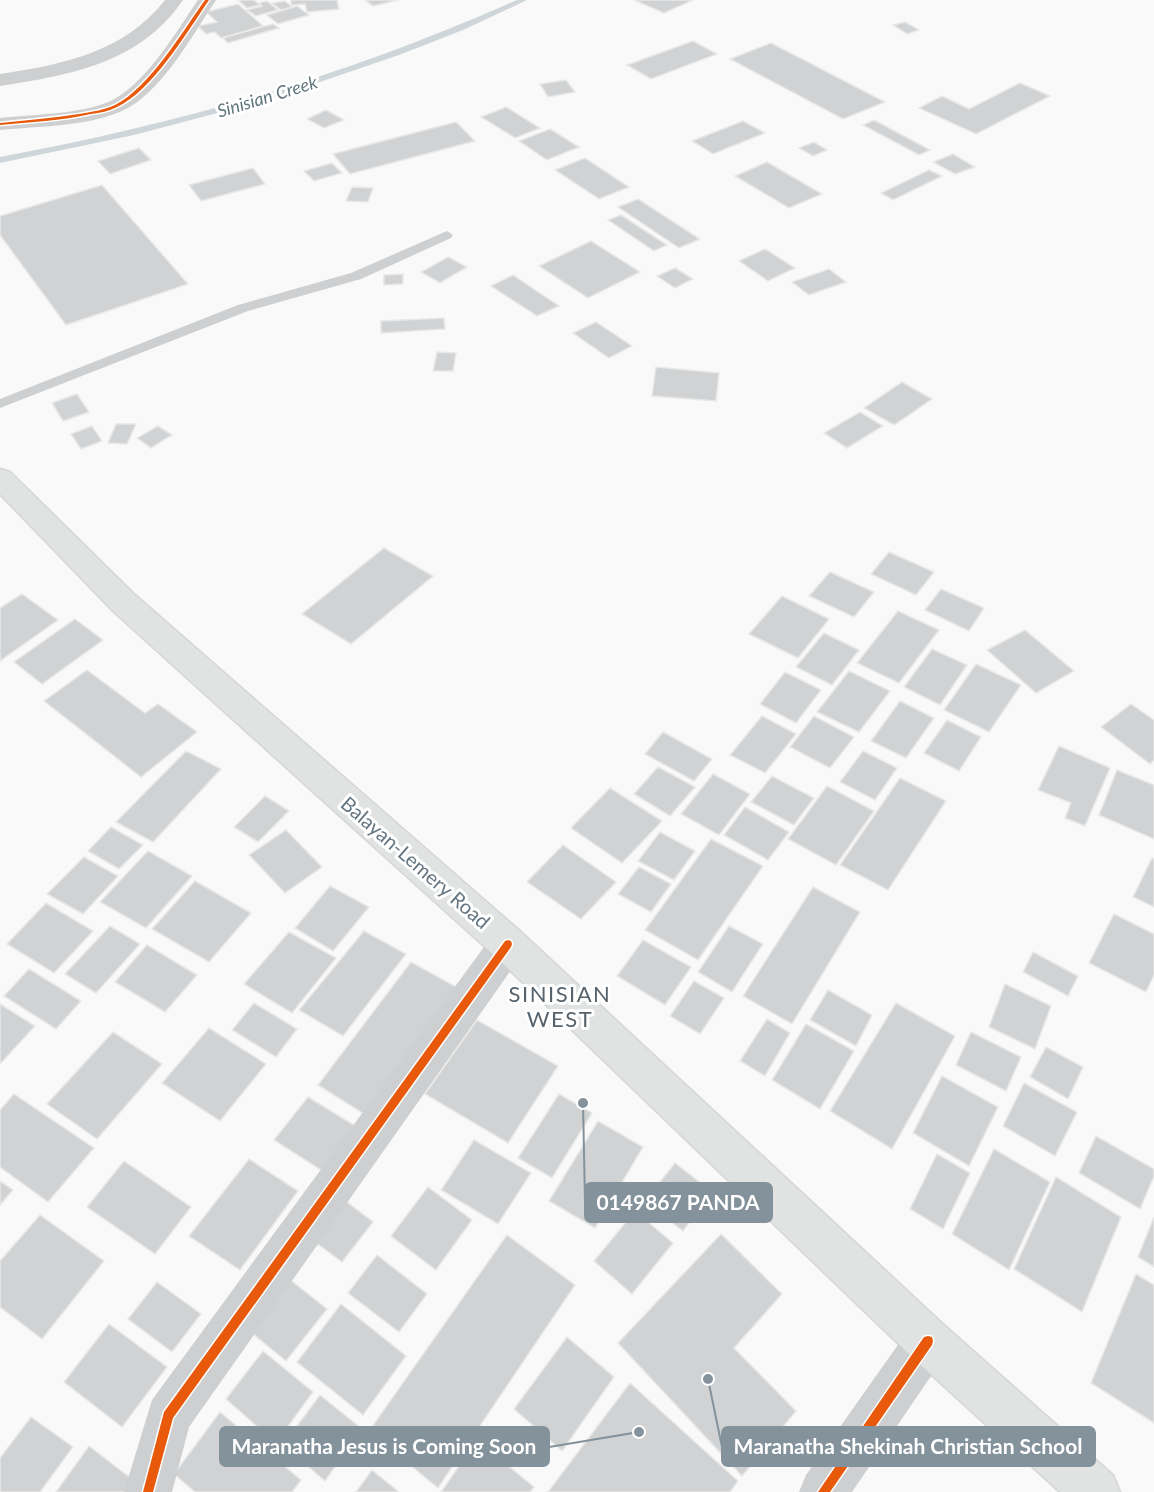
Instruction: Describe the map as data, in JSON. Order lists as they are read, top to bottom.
{
  "streets": {
    "main road": ["Balayan-Lemery Road"]
  },
  "districts": ["SINISIAN WEST"],
  "water": ["Sinisian Creek"],
  "places": ["0149867 PANDA", "Maranatha Shekinah Christian School", "Maranatha Jesus is Coming Soon"]
}
